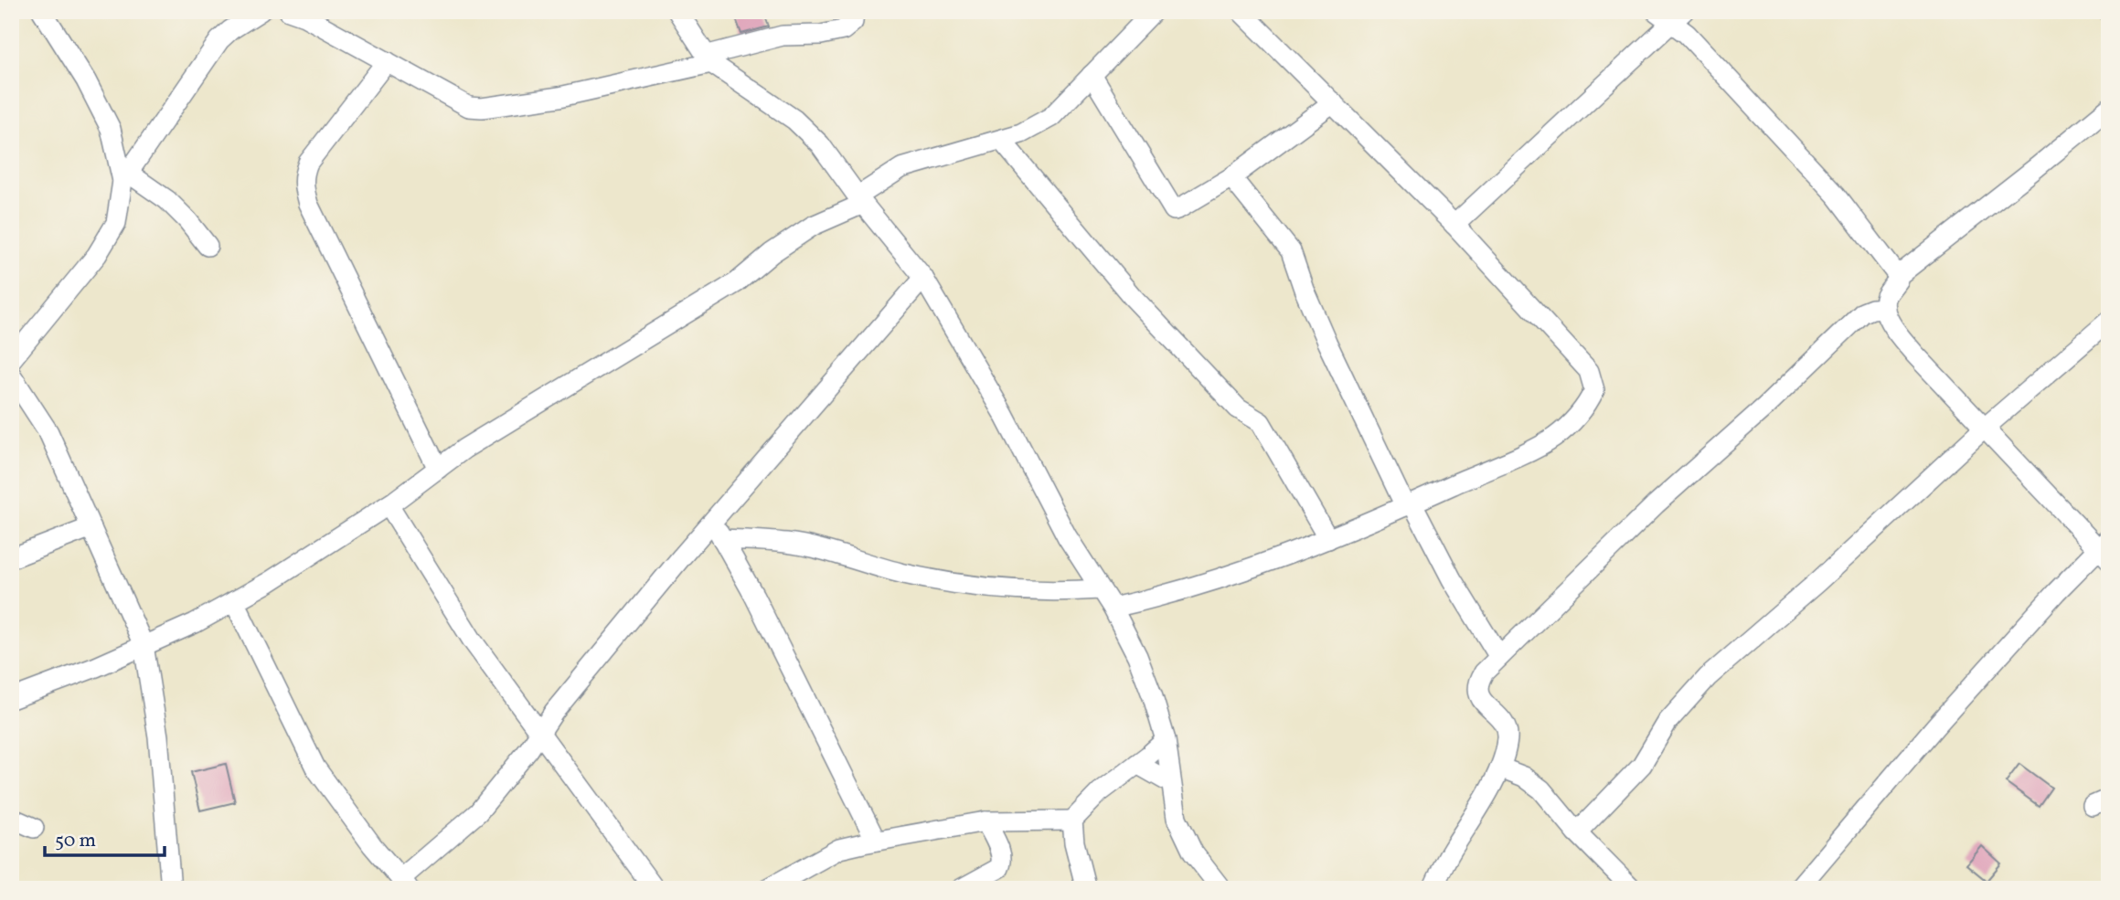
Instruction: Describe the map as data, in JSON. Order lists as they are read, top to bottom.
{
  "scale_bar": "50 m"
}
